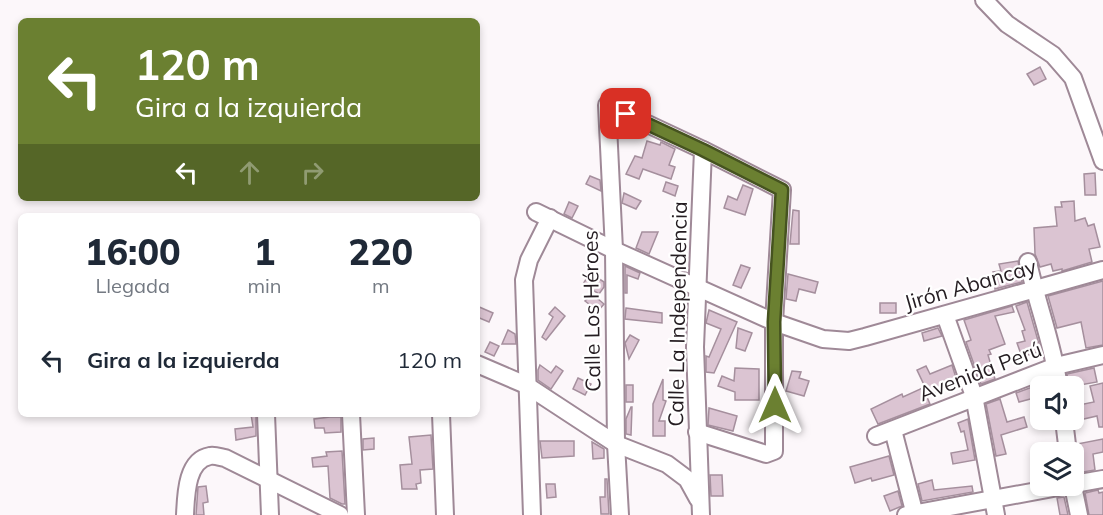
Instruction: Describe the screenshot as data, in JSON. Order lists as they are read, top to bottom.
{
  "streets": {
    "street": [
      "Jirón Abancay",
      "Calle Los Héroes",
      "Calle La Independencia",
      "Avenida Perú"
    ]
  },
  "crossings": [
    ["Jirón Abancay", "Calle Los Héroes"],
    ["Jirón Abancay", "Calle La Independencia"],
    ["Calle Los Héroes", "Calle La Independencia"]
  ],
  "page": {
    "turn": ["120 m", "Gira a la izquierda"],
    "eta": [
      "16:00",
      "Llegada",
      "1",
      "min",
      "220",
      "m"
    ],
    "list": [
      {
        "name": "Gira a la izquierda",
        "value": "120 m"
      }
    ]
  }
}
